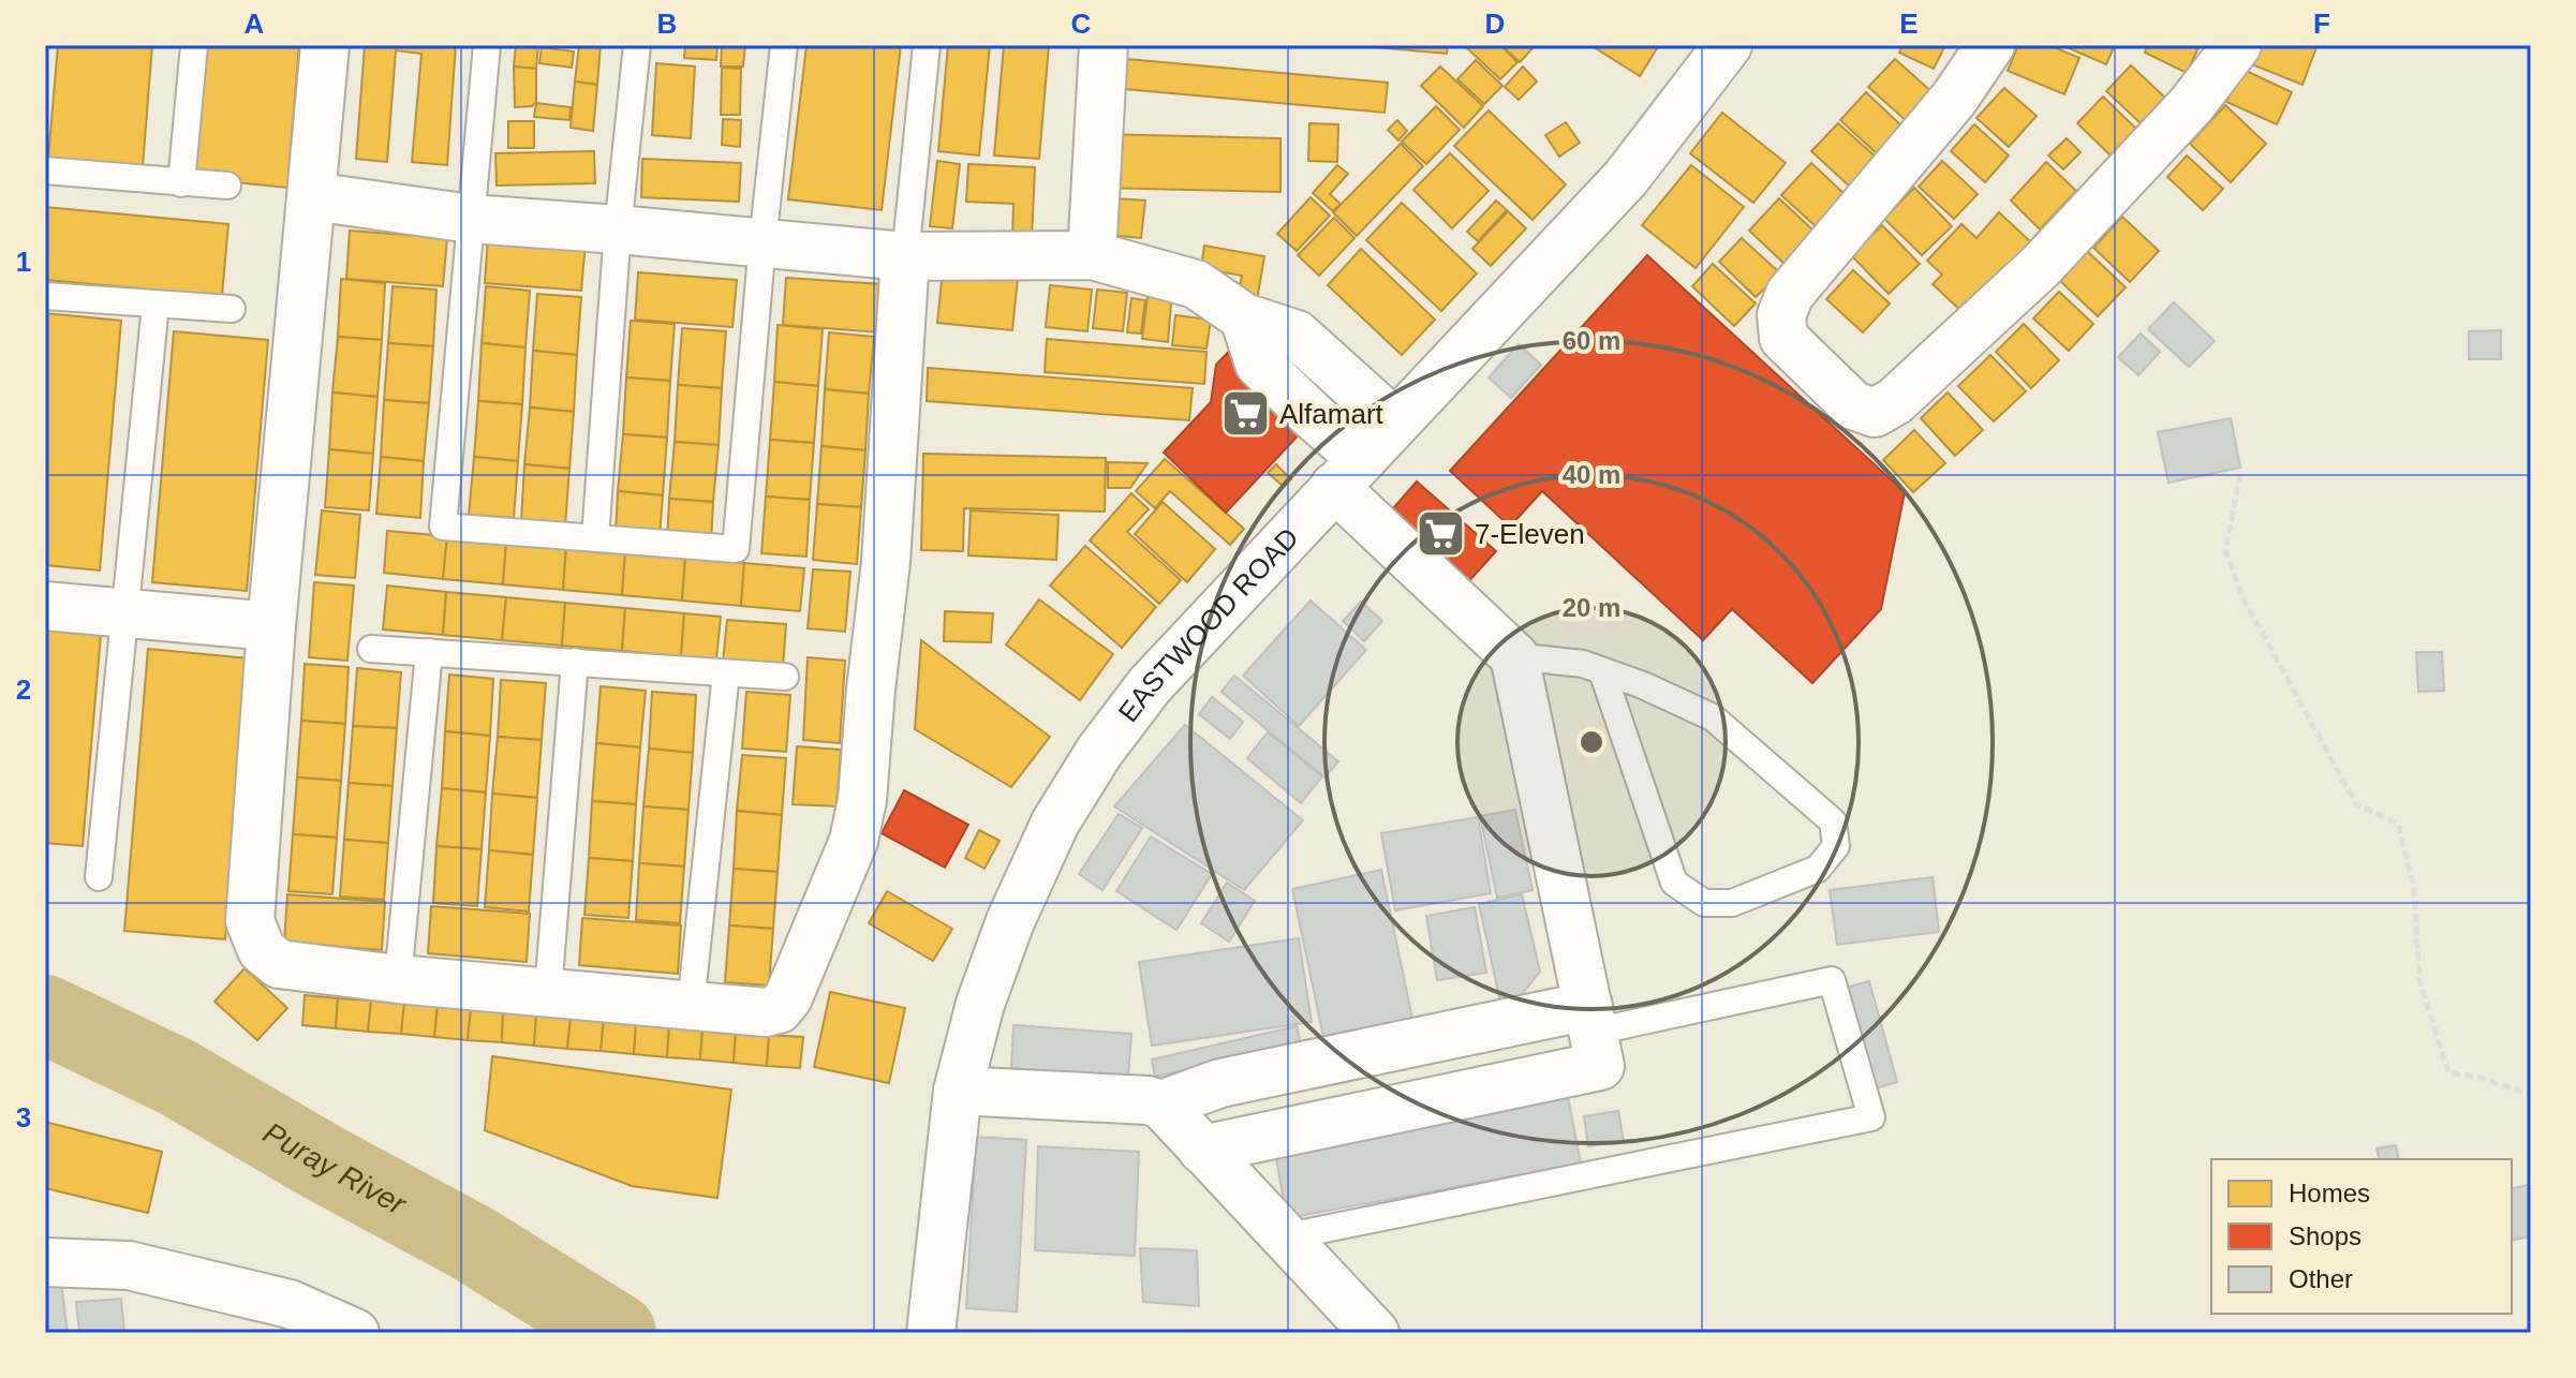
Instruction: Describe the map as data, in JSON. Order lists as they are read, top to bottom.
{
  "streets": {
    "street": ["EASTWOOD ROAD"]
  },
  "water": ["Puray River"],
  "places": {
    "supermarket": ["Alfamart", "7-Eleven"]
  },
  "legend": ["Homes", "Shops", "Other"],
  "grid": {
    "columns": [
      "A",
      "B",
      "C",
      "D",
      "E",
      "F"
    ],
    "rows": ["1", "2", "3"]
  },
  "rings": ["60 m", "40 m", "20 m"]
}
